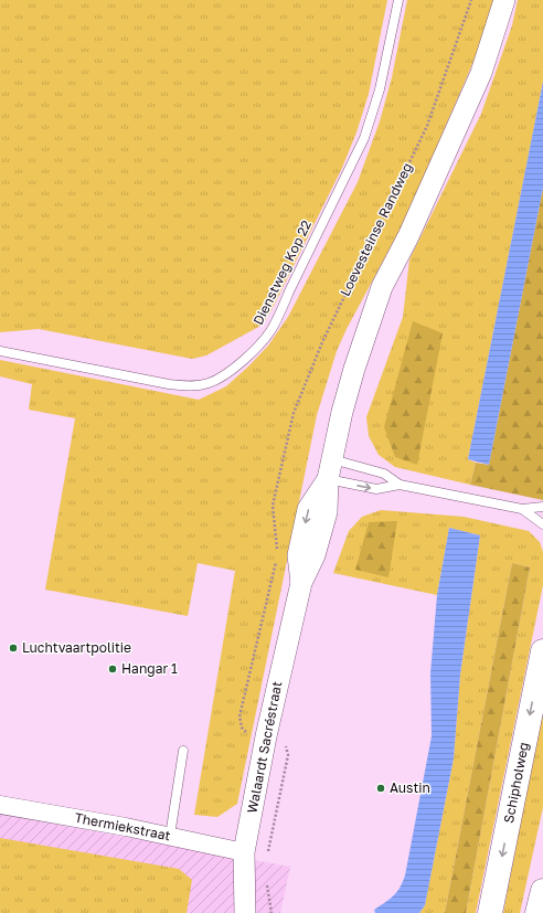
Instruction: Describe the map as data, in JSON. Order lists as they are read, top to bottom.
{
  "streets": {
    "main road": ["Schipholweg"],
    "street": ["Walaardt Sacréstraat", "Thermiekstraat"],
    "lane": ["Dienstweg Kop 22"],
    "path": ["Loevesteinse Randweg"]
  },
  "crossings": [
    ["Walaardt Sacréstraat", "Thermiekstraat"]
  ],
  "one_way": ["Schipholweg"],
  "places": ["Luchtvaartpolitie", "Hangar 1", "Austin"]
}
